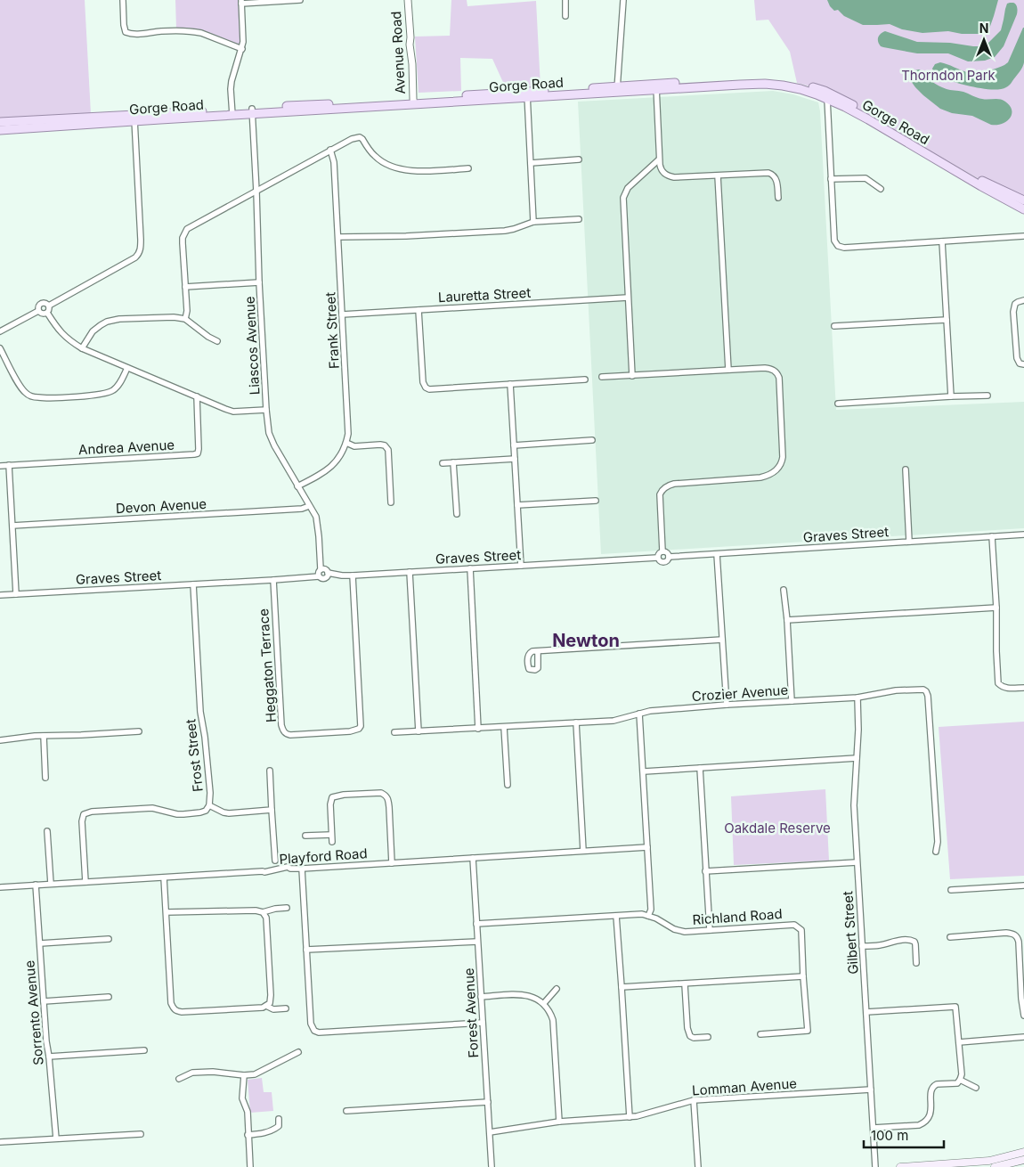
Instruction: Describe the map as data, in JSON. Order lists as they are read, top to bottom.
{
  "streets": {
    "main road": ["Gorge Road"],
    "street": [
      "Avenue Road",
      "Lauretta Street",
      "Frank Street",
      "Liascos Avenue",
      "Andrea Avenue",
      "Devon Avenue",
      "Graves Street",
      "Heggaton Terrace",
      "Crozier Avenue",
      "Frost Street",
      "Playford Road",
      "Richland Road",
      "Gilbert Street",
      "Sorrento Avenue",
      "Forest Avenue",
      "Lomman Avenue"
    ]
  },
  "crossings": [
    ["Avenue Road", "Gorge Road"],
    ["Gorge Road", "Liascos Avenue"],
    ["Lauretta Street", "Frank Street"],
    ["Frank Street", "Liascos Avenue"],
    ["Liascos Avenue", "Devon Avenue"],
    ["Liascos Avenue", "Graves Street"],
    ["Graves Street", "Heggaton Terrace"],
    ["Graves Street", "Frost Street"],
    ["Crozier Avenue", "Gilbert Street"],
    ["Frost Street", "Playford Road"],
    ["Playford Road", "Sorrento Avenue"],
    ["Playford Road", "Forest Avenue"],
    ["Richland Road", "Forest Avenue"],
    ["Gilbert Street", "Lomman Avenue"],
    ["Forest Avenue", "Lomman Avenue"]
  ],
  "districts": ["Newton"],
  "parks": ["Thorndon Park", "Oakdale Reserve"],
  "scale_bar": "100 m",
  "north": "top"
}
